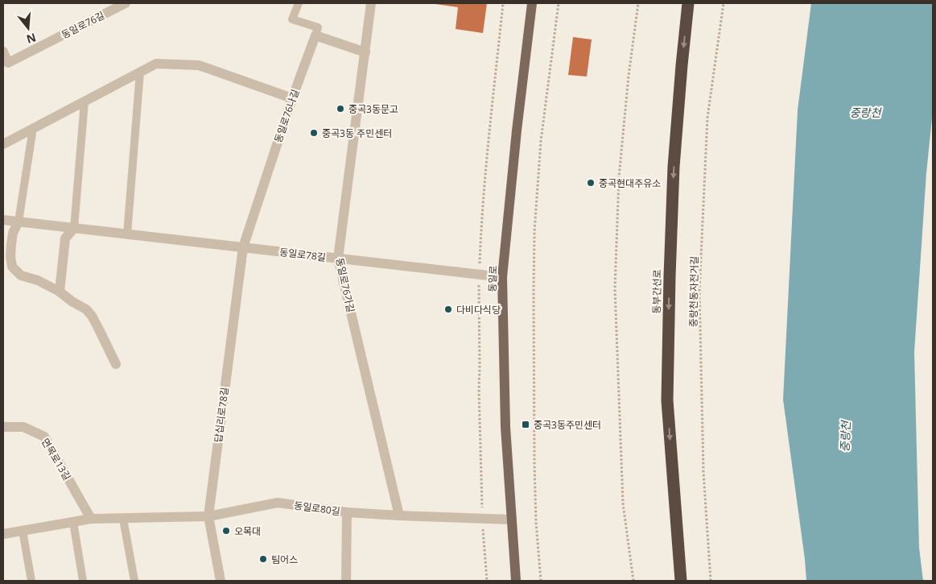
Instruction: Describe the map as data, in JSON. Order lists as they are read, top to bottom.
{
  "streets": {
    "highway": ["동부간선로"],
    "main road": ["동일로"],
    "street": [
      "동일로76길",
      "동일로76나길",
      "동일로78길",
      "동일로76가길",
      "답십리로78길",
      "면목로13길",
      "동일로80길"
    ],
    "path": ["중랑천동자전거길"]
  },
  "crossings": [
    ["동일로76나길", "동일로78길"],
    ["동일로76나길", "답십리로78길"],
    ["동일로78길", "동일로"],
    ["동일로78길", "동일로76가길"],
    ["동일로78길", "답십리로78길"],
    ["동일로", "동일로80길"],
    ["동일로76가길", "동일로80길"],
    ["답십리로78길", "동일로80길"],
    ["면목로13길", "동일로80길"]
  ],
  "one_way": ["동부간선로"],
  "water": ["중랑천"],
  "places": {
    "other": [
      "중곡3동문고",
      "중곡3동 주민센터",
      "중곡현대주유소",
      "다비다식당",
      "오목대",
      "팀어스"
    ],
    "transit": ["중곡3동주민센터"]
  },
  "north": "bottom"
}
